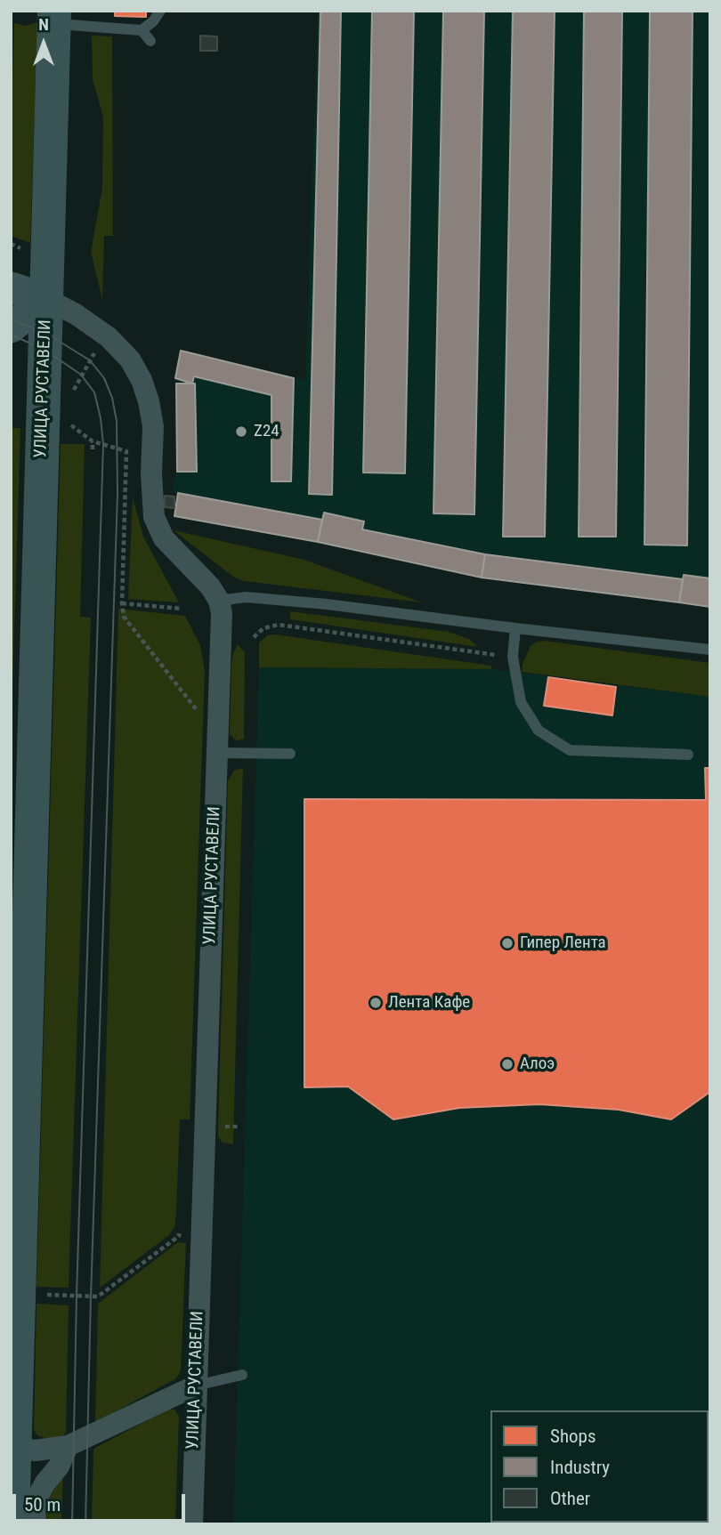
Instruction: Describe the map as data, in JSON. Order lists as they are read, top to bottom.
{
  "streets": {
    "main road": ["УЛИЦА РУСТАВЕЛИ"]
  },
  "places": [
    "Z24",
    "Гипер Лента",
    "Лента Кафе",
    "Алоэ"
  ],
  "legend": ["Shops", "Industry", "Other"],
  "scale_bar": "50 m",
  "north": "top"
}
